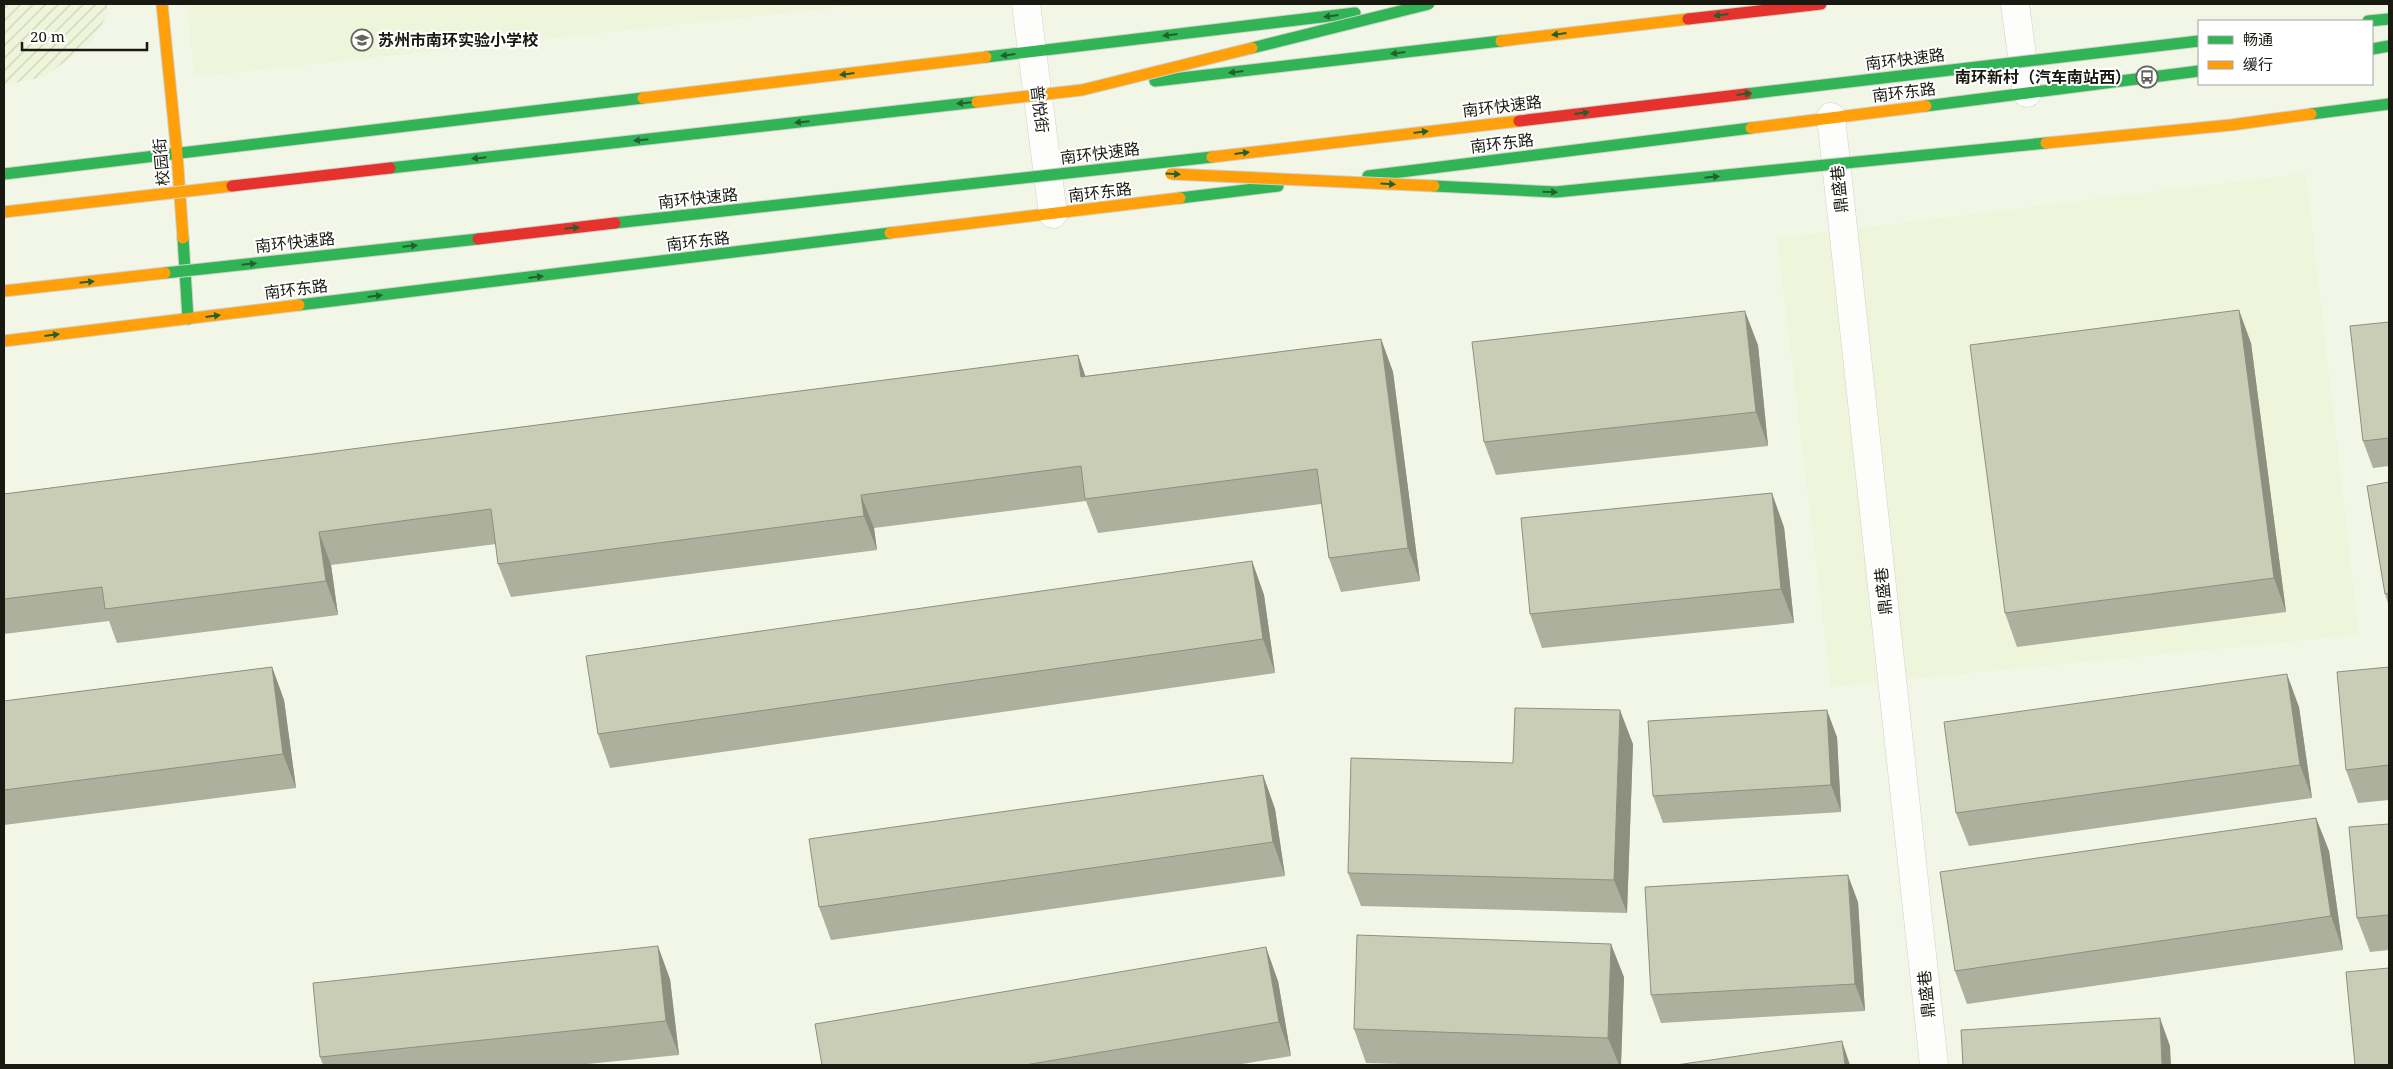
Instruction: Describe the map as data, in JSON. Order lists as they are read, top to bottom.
{
  "streets": {
    "main road": ["南环快速路", "南环东路", "校园街"],
    "street": ["普悦街", "鼎盛巷"]
  },
  "crossings": [
    ["南环东路", "普悦街"],
    ["南环东路", "校园街"],
    ["南环东路", "鼎盛巷"]
  ],
  "one_way": ["南环东路"],
  "places": {
    "school or university": ["苏州市南环实验小学校"],
    "bus stop": ["南环新村（汽车南站西）"]
  },
  "legend": ["畅通", "缓行"],
  "scale_bar": "20 m"
}
